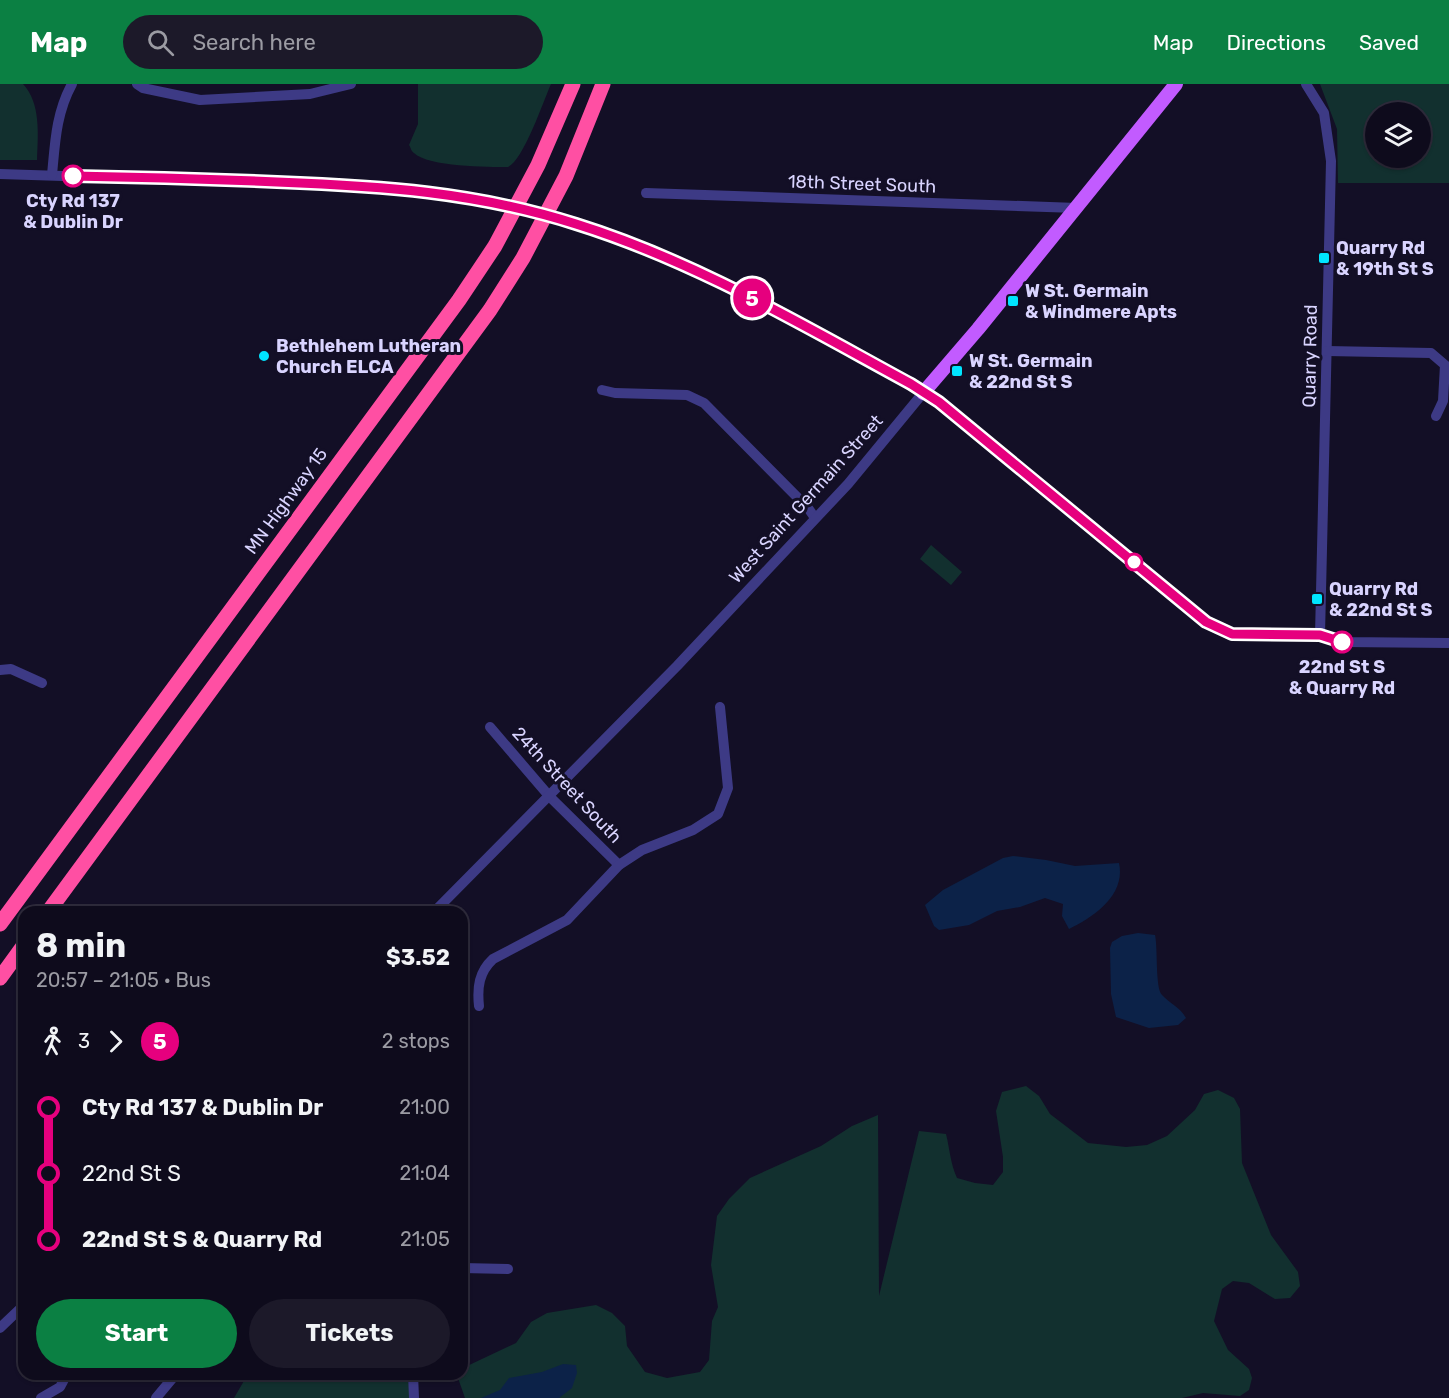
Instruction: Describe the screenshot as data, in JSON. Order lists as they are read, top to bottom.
{
  "streets": {
    "highway": ["MN Highway 15"],
    "main road": ["West Saint Germain Street"],
    "street": ["18th Street South", "Quarry Road", "24th Street South"]
  },
  "crossings": [
    ["18th Street South", "West Saint Germain Street"],
    ["West Saint Germain Street", "24th Street South"]
  ],
  "places": {
    "other": ["Cty Rd 137 & Dublin Dr", "Bethlehem Lutheran Church ELCA", "22nd St S & Quarry Rd"],
    "transit": [
      "Quarry Rd & 19th St S",
      "W St. Germain & Windmere Apts",
      "W St. Germain & 22nd St S",
      "Quarry Rd & 22nd St S"
    ]
  },
  "lines": ["bus line 5"],
  "page": {
    "header": "Map",
    "search": "Search here",
    "nav": ["Map", "Directions", "Saved"],
    "on_map": "5",
    "heading": ["8 min", "20:57 – 21:05 · Bus", "$3.52"],
    "legs": ["3", "5", "2 stops"],
    "list": [
      {
        "name": "Cty Rd 137 & Dublin Dr",
        "value": "21:00"
      },
      {
        "name": "22nd St S",
        "value": "21:04"
      },
      {
        "name": "22nd St S & Quarry Rd",
        "value": "21:05"
      }
    ],
    "buttons": ["Start", "Tickets"]
  }
}
